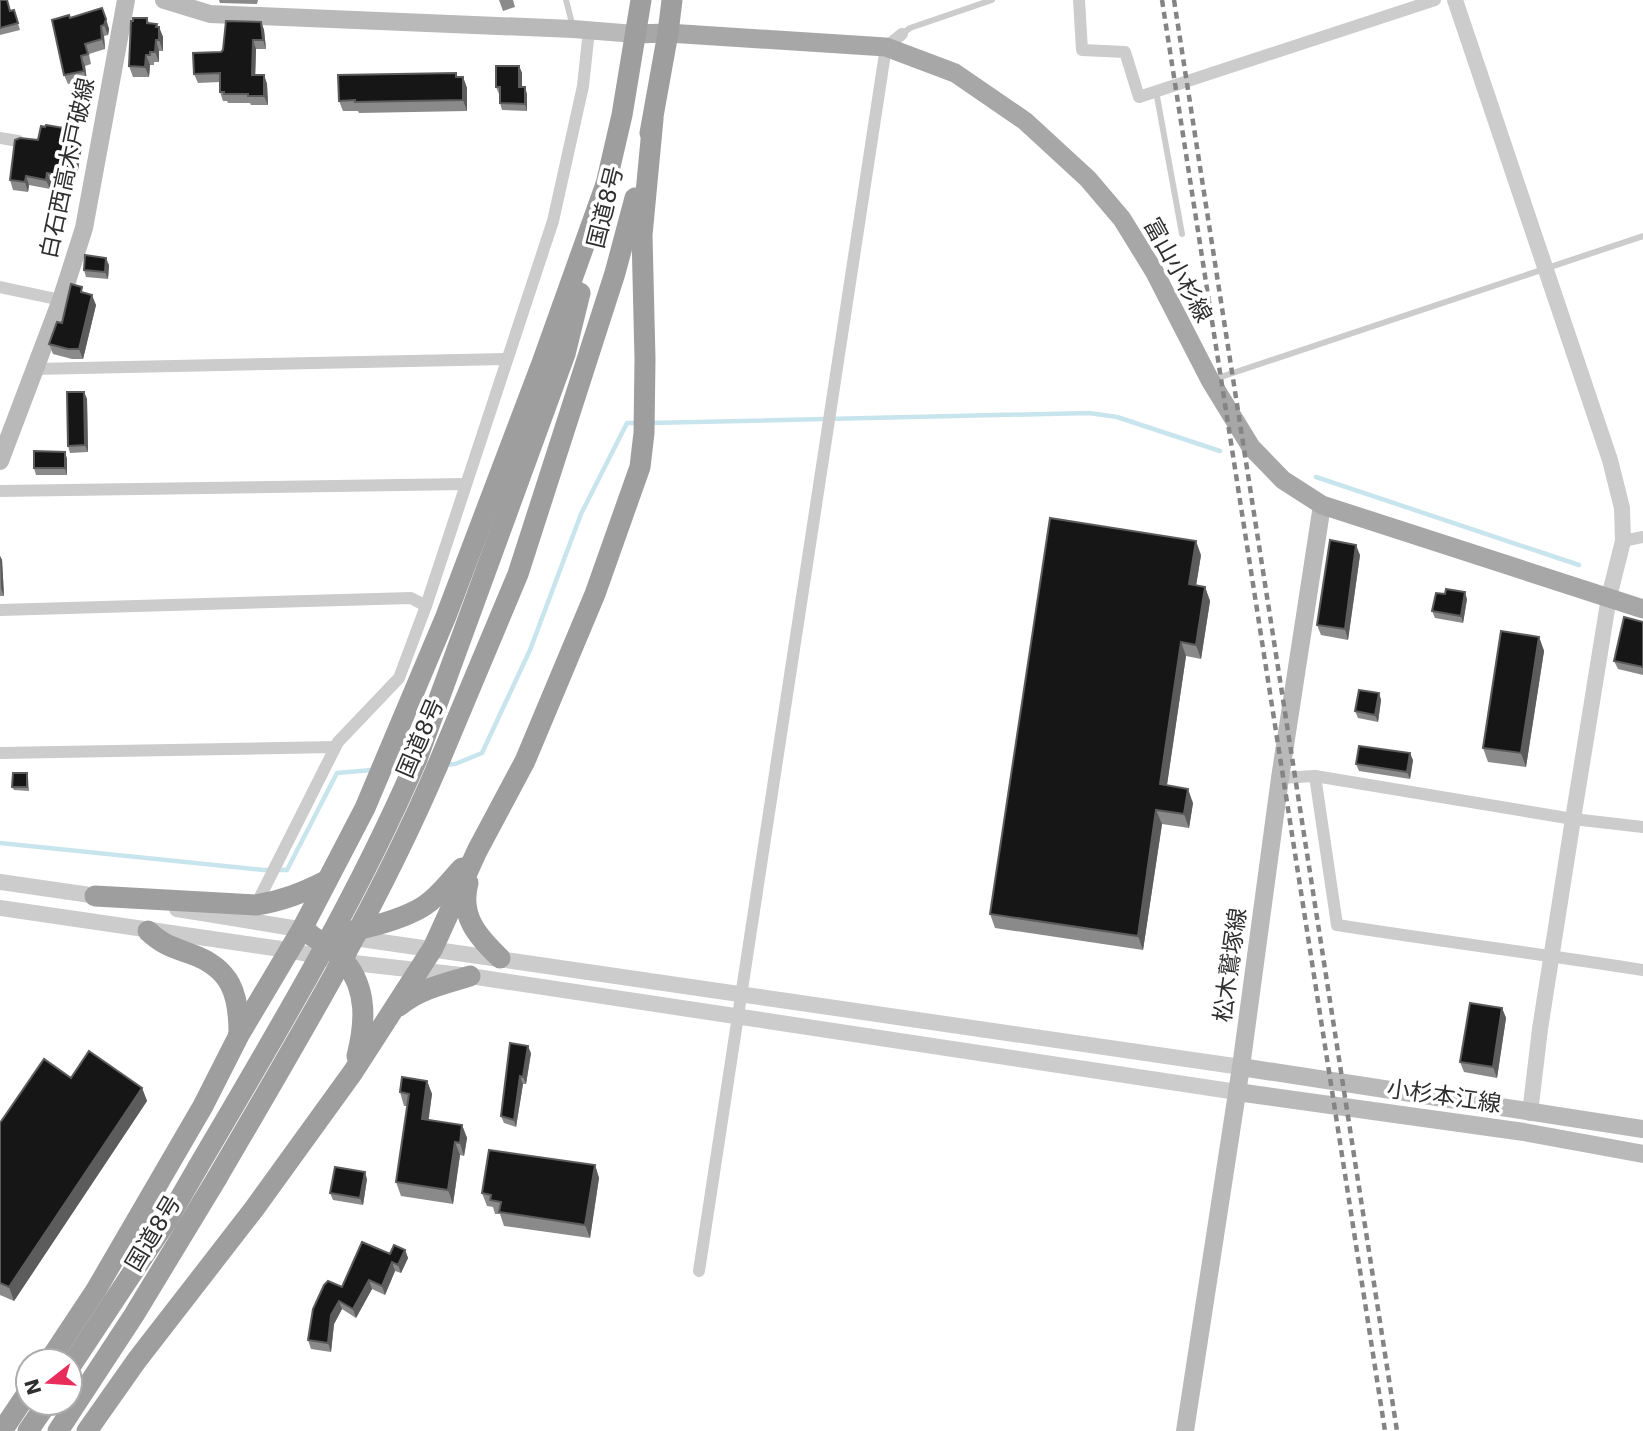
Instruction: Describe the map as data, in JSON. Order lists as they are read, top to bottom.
{
  "streets": {
    "highway": ["国道8号"],
    "main road": [
      "白石西高木戸破線",
      "富山小杉線",
      "松木鷲塚線",
      "小杉本江線"
    ]
  },
  "crossings": [
    ["国道8号", "富山小杉線"],
    ["富山小杉線", "松木鷲塚線"],
    ["松木鷲塚線", "小杉本江線"]
  ],
  "north": "left"
}
